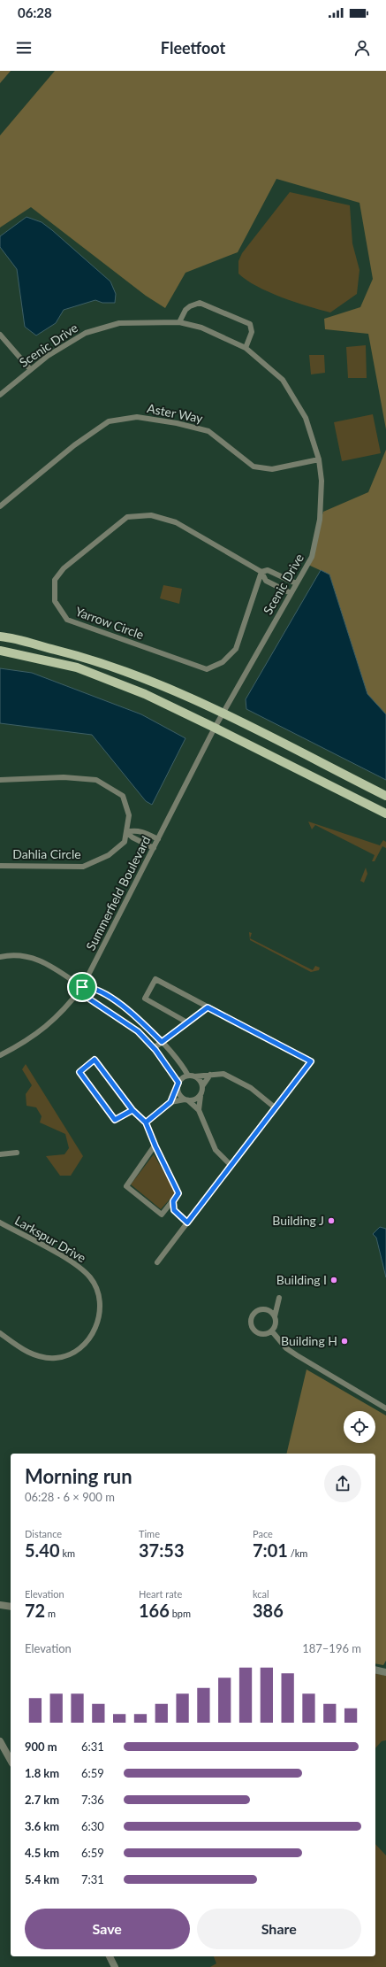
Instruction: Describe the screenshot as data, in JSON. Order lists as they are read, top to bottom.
{
  "streets": {
    "street": [
      "Scenic Drive",
      "Aster Way",
      "Yarrow Circle",
      "Dahlia Circle",
      "Summerfield Boulevard",
      "Larkspur Drive"
    ]
  },
  "crossings": [
    ["Scenic Drive", "Aster Way"],
    ["Scenic Drive", "Yarrow Circle"],
    ["Scenic Drive", "Summerfield Boulevard"]
  ],
  "places": ["Building J", "Building I", "Building H"],
  "page": {
    "status": "06:28",
    "header": "Fleetfoot",
    "heading": ["Morning run", "06:28 · 6 × 900 m"],
    "stats": [
      ["Distance", "5.40 km"],
      ["Time", "37:53"],
      ["Pace", "7:01 /km"],
      ["Elevation", "72 m"],
      ["Heart rate", "166 bpm"],
      ["kcal", "386"]
    ],
    "chart": ["Elevation", "187–196 m"],
    "list": [
      {
        "name": "900 m",
        "note": "6:31"
      },
      {
        "name": "1.8 km",
        "note": "6:59"
      },
      {
        "name": "2.7 km",
        "note": "7:36"
      },
      {
        "name": "3.6 km",
        "note": "6:30"
      },
      {
        "name": "4.5 km",
        "note": "6:59"
      },
      {
        "name": "5.4 km",
        "note": "7:31"
      }
    ],
    "buttons": ["Save", "Share"]
  }
}
